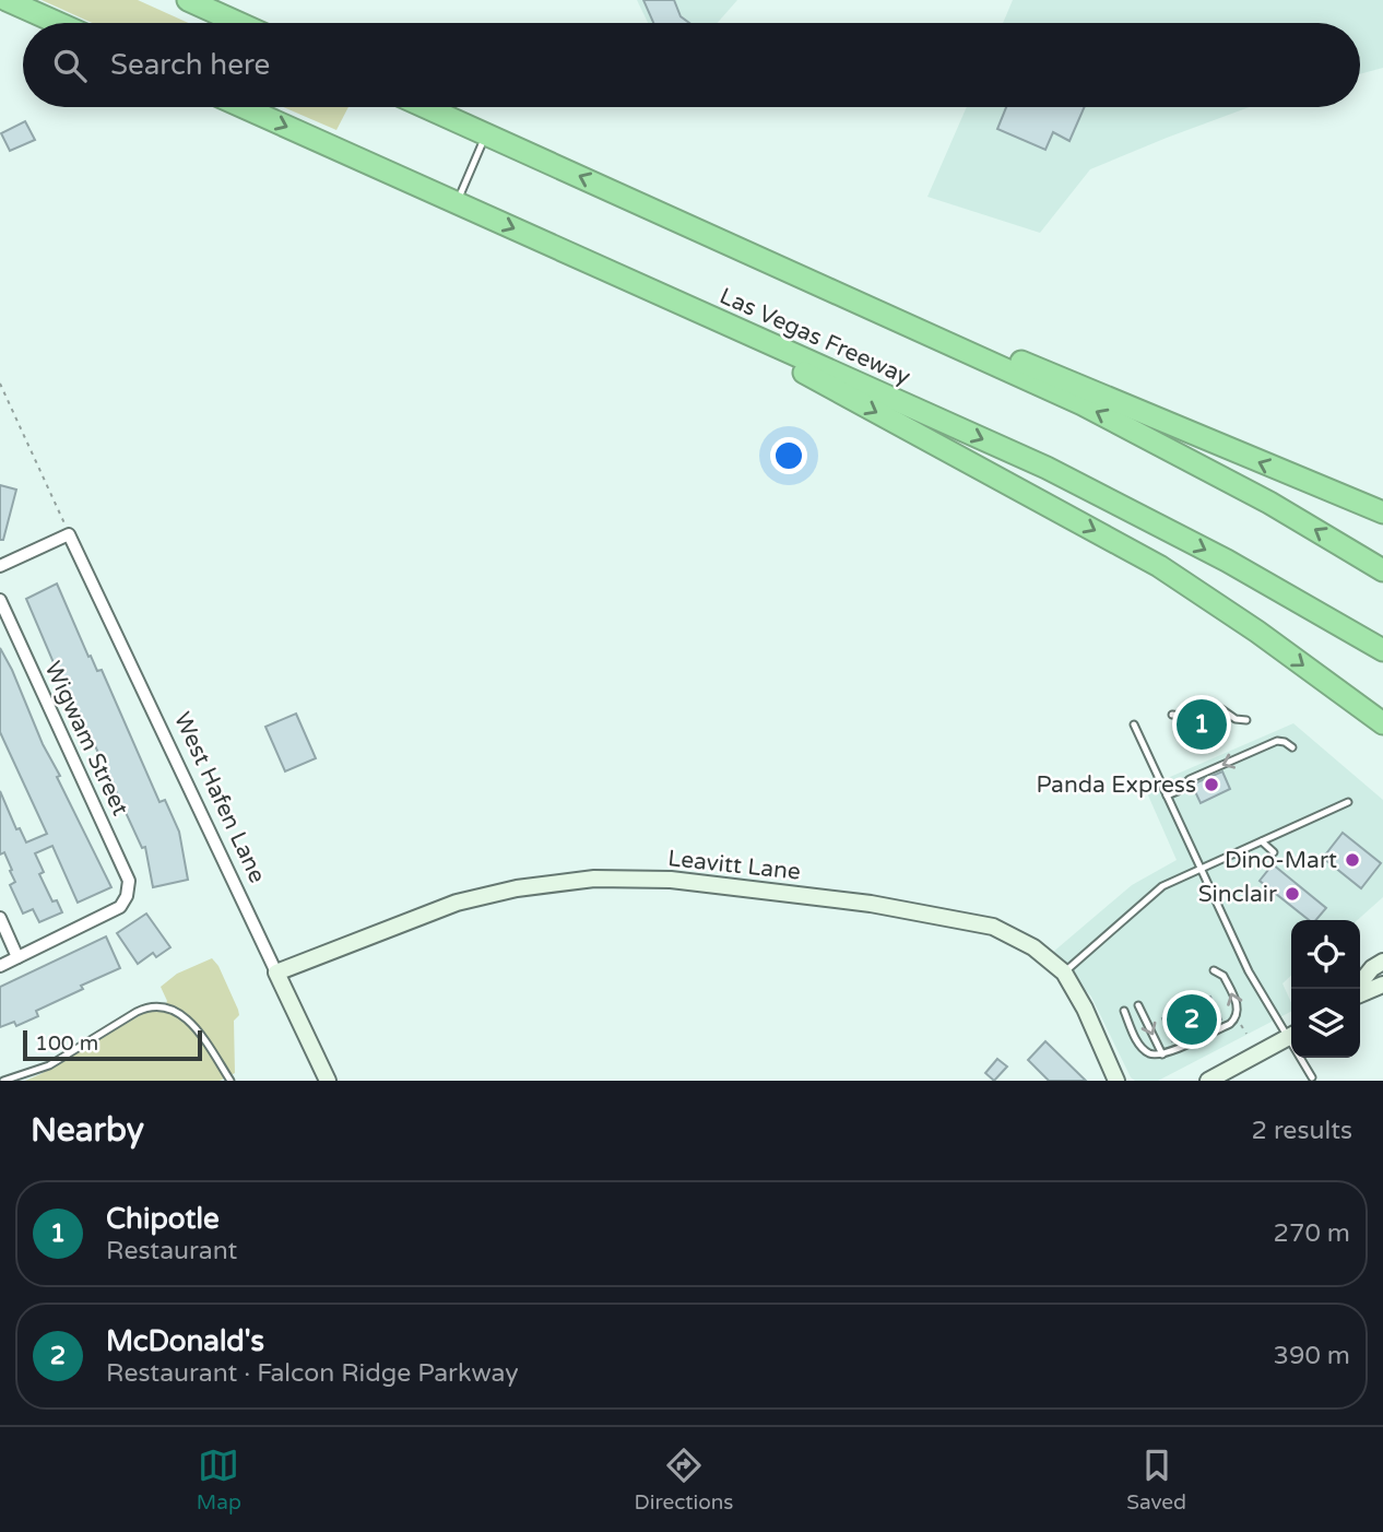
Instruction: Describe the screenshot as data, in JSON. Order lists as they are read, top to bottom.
{
  "streets": {
    "highway": ["Las Vegas Freeway"],
    "main road": ["West Hafen Lane", "Leavitt Lane"],
    "street": ["Wigwam Street"]
  },
  "crossings": [
    ["West Hafen Lane", "Leavitt Lane"]
  ],
  "places": ["Panda Express", "Dino-Mart", "Sinclair"],
  "scale_bar": "100 m",
  "page": {
    "search": "Search here",
    "pins": ["1", "2"],
    "scale": "100 m",
    "heading": ["Nearby", "2 results"],
    "list": [
      {
        "mark": "1",
        "name": "Chipotle",
        "note": "Restaurant",
        "value": "270 m"
      },
      {
        "mark": "2",
        "name": "McDonald's",
        "note": "Restaurant · Falcon Ridge Parkway",
        "value": "390 m"
      }
    ],
    "nav": ["Map", "Directions", "Saved"]
  }
}
